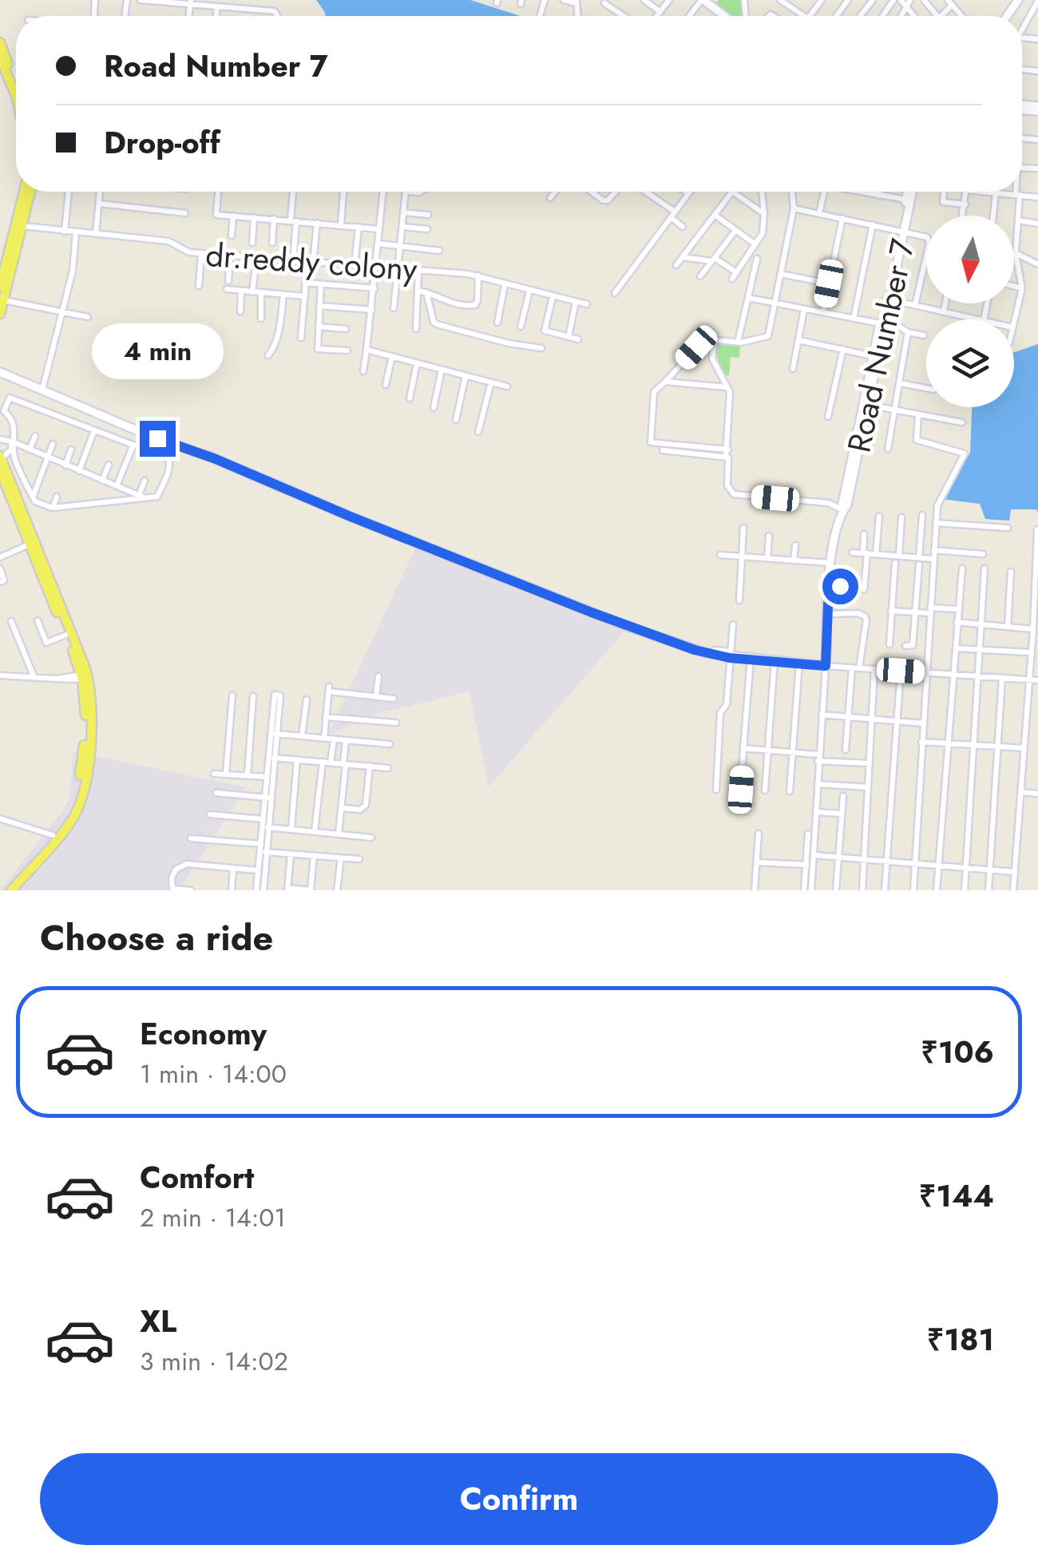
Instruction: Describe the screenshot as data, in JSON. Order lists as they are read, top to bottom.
{
  "streets": {
    "street": ["dr.reddy colony", "Road Number 7"]
  },
  "north": "bottom",
  "page": {
    "banner": ["Road Number 7", "Drop-off"],
    "bubble": "4 min",
    "heading": "Choose a ride",
    "list": [
      {
        "name": "Economy",
        "note": "1 min · 14:00",
        "value": "₹106"
      },
      {
        "name": "Comfort",
        "note": "2 min · 14:01",
        "value": "₹144"
      },
      {
        "name": "XL",
        "note": "3 min · 14:02",
        "value": "₹181"
      }
    ],
    "buttons": "Confirm"
  }
}
